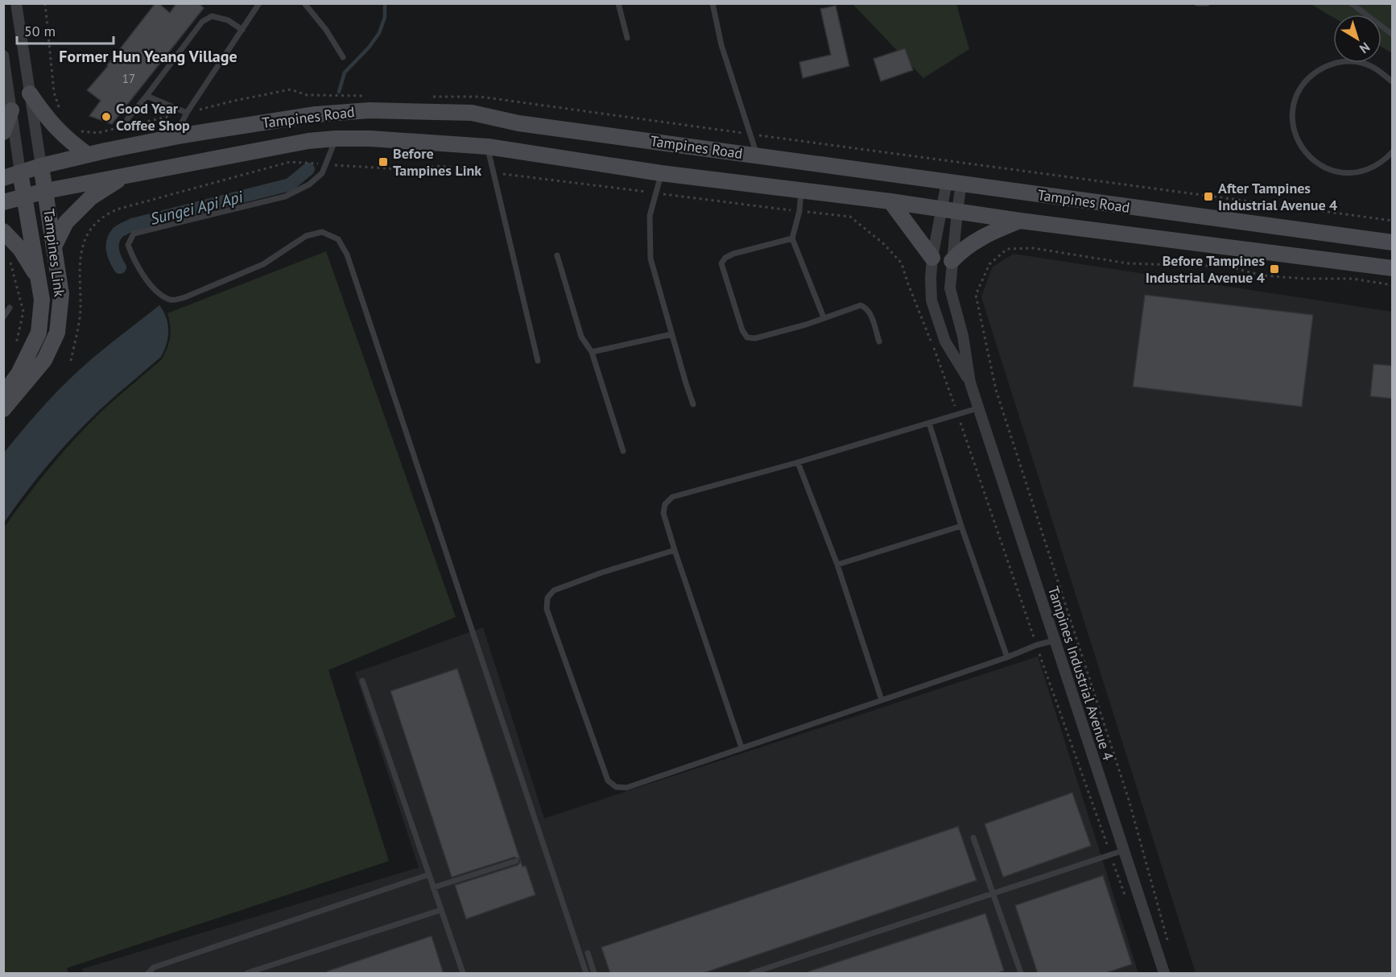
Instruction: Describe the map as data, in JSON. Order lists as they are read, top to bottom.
{
  "streets": {
    "main road": ["Tampines Road", "Tampines Link"],
    "street": ["Tampines Industrial Avenue 4"]
  },
  "crossings": [
    ["Tampines Road", "Tampines Link"],
    ["Tampines Road", "Tampines Industrial Avenue 4"]
  ],
  "districts": ["Former Hun Yeang Village"],
  "water": ["Sungei Api Api"],
  "places": {
    "other": ["Good Year Coffee Shop"],
    "transit": ["Before Tampines Link", "After Tampines Industrial Avenue 4", "Before Tampines Industrial Avenue 4"]
  },
  "house_numbers": ["17"],
  "scale_bar": "50 m",
  "north": "bottom right"
}
